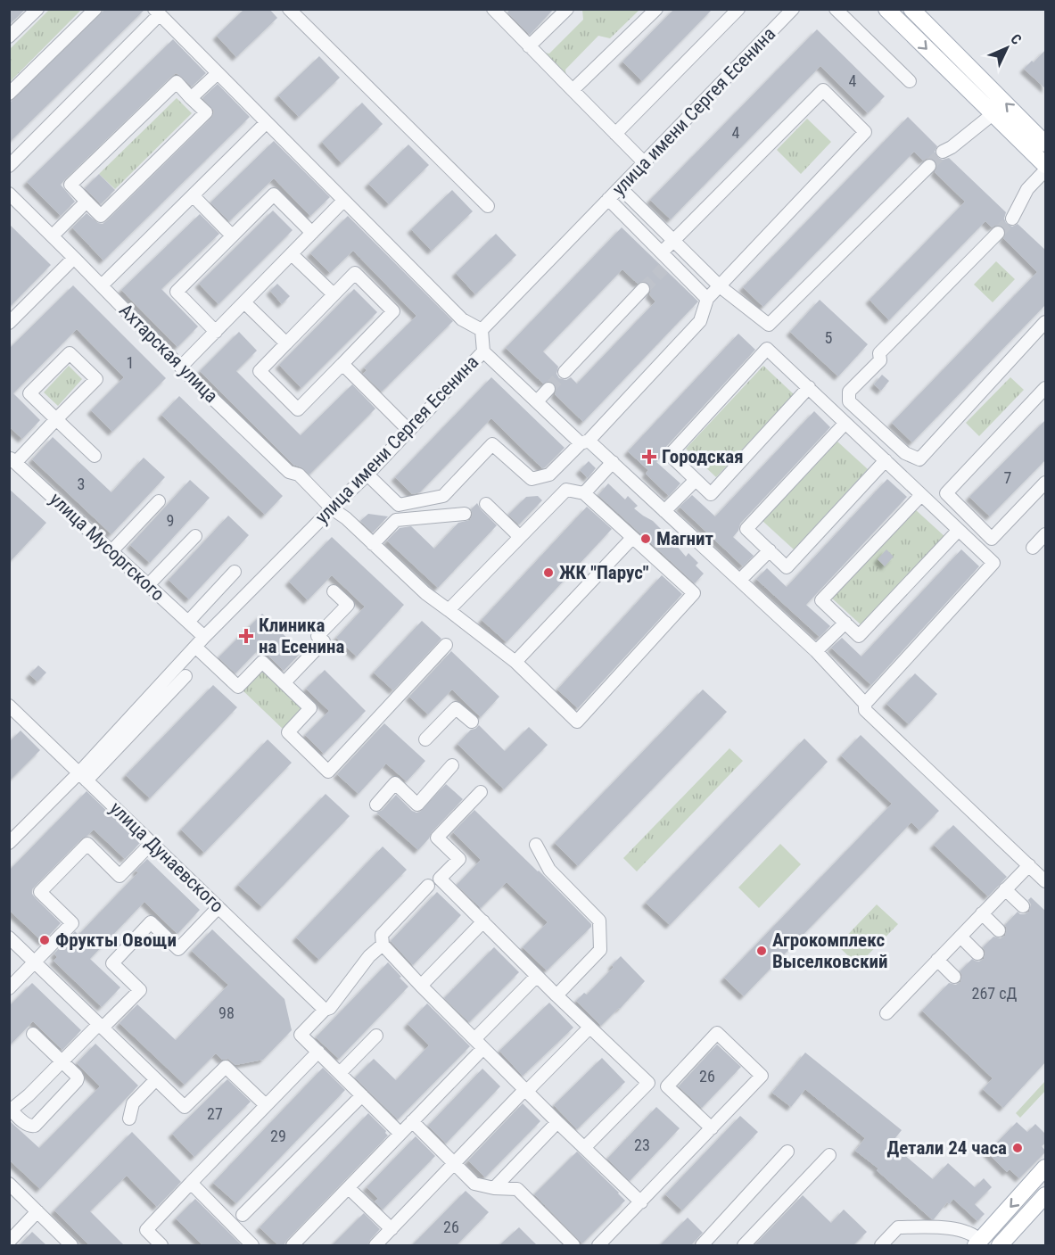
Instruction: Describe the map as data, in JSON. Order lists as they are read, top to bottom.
{
  "streets": {
    "street": [
      "улица имени Сергея Есенина",
      "Ахтарская улица",
      "улица Мусоргского",
      "улица Дунаевского"
    ]
  },
  "crossings": [
    ["улица имени Сергея Есенина", "Ахтарская улица"],
    ["улица имени Сергея Есенина", "улица Мусоргского"],
    ["улица имени Сергея Есенина", "улица Дунаевского"]
  ],
  "places": {
    "health": ["Городская", "Клиника на Есенина"],
    "other": [
      "Магнит",
      "ЖК \"Парус\"",
      "Фрукты Овощи",
      "Агрокомплекс Выселковский",
      "Детали 24 часа"
    ]
  },
  "house_numbers": [
    "4",
    "4",
    "5",
    "1",
    "7",
    "3",
    "9",
    "267 сД",
    "98",
    "26",
    "27",
    "29",
    "23",
    "26"
  ],
  "north": "top right"
}
